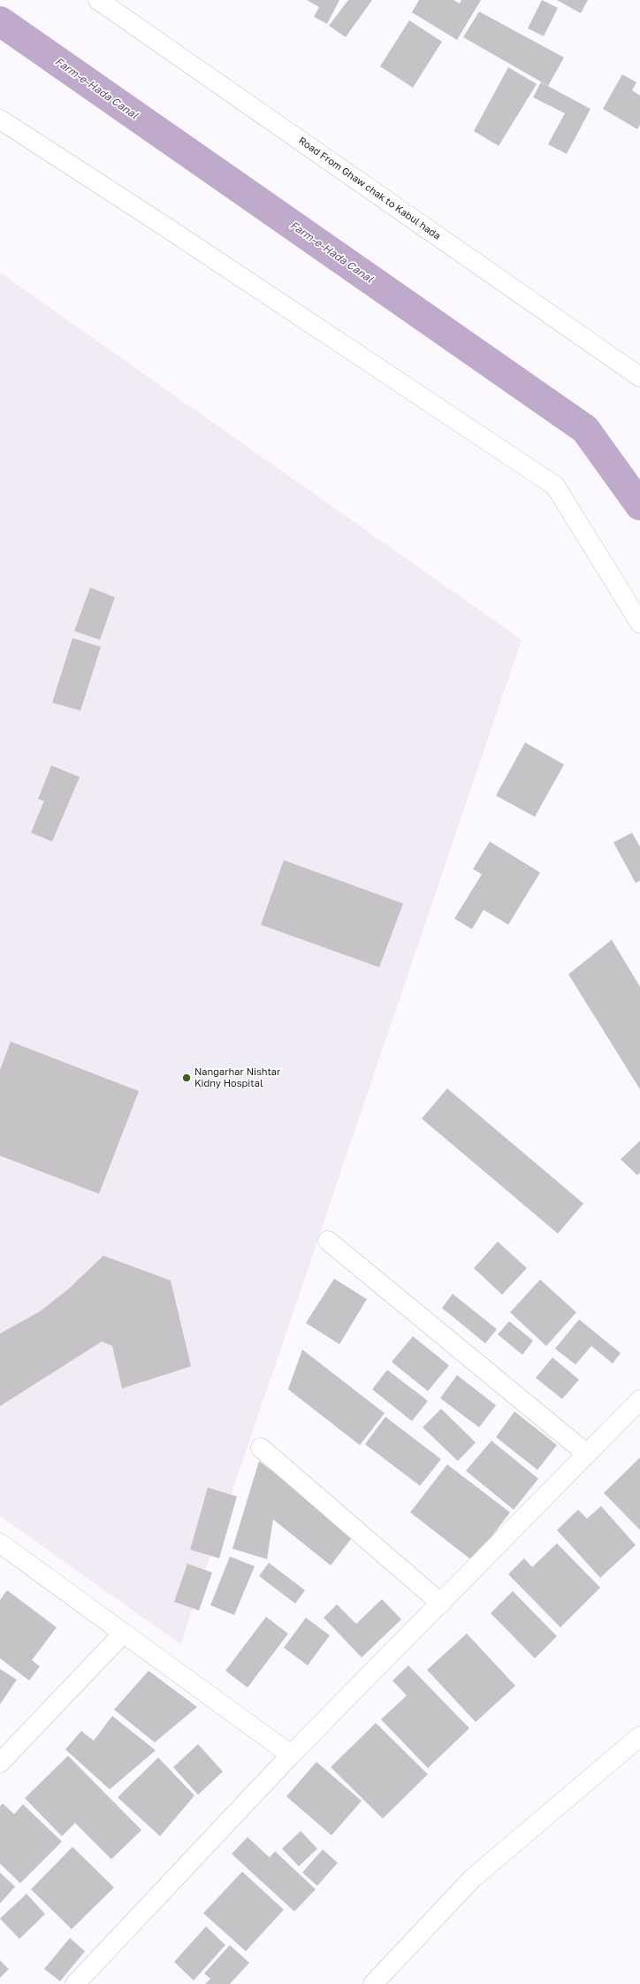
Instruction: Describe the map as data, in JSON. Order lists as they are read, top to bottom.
{
  "streets": {
    "street": ["Road From Ghaw chak to Kabul hada"]
  },
  "water": ["Farm-e-Hada Canal"],
  "places": ["Nangarhar Nishtar Kidny Hospital"]
}
